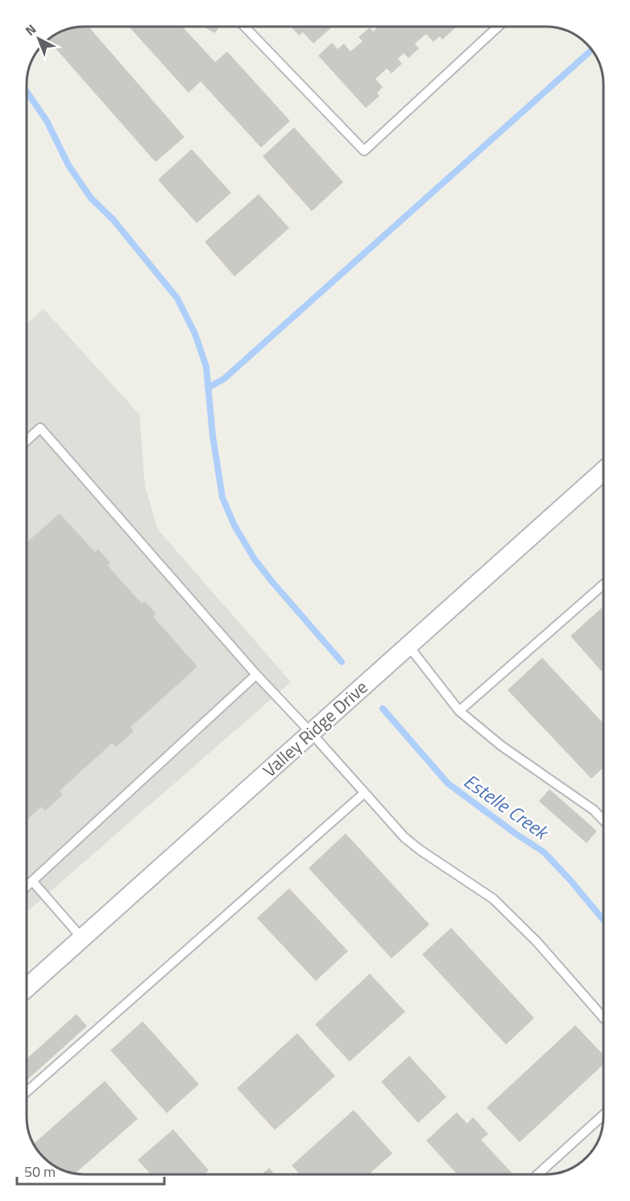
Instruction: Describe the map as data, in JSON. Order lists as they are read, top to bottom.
{
  "streets": {
    "street": ["Valley Ridge Drive"]
  },
  "water": ["Estelle Creek"],
  "scale_bar": "50 m",
  "north": "top left"
}
